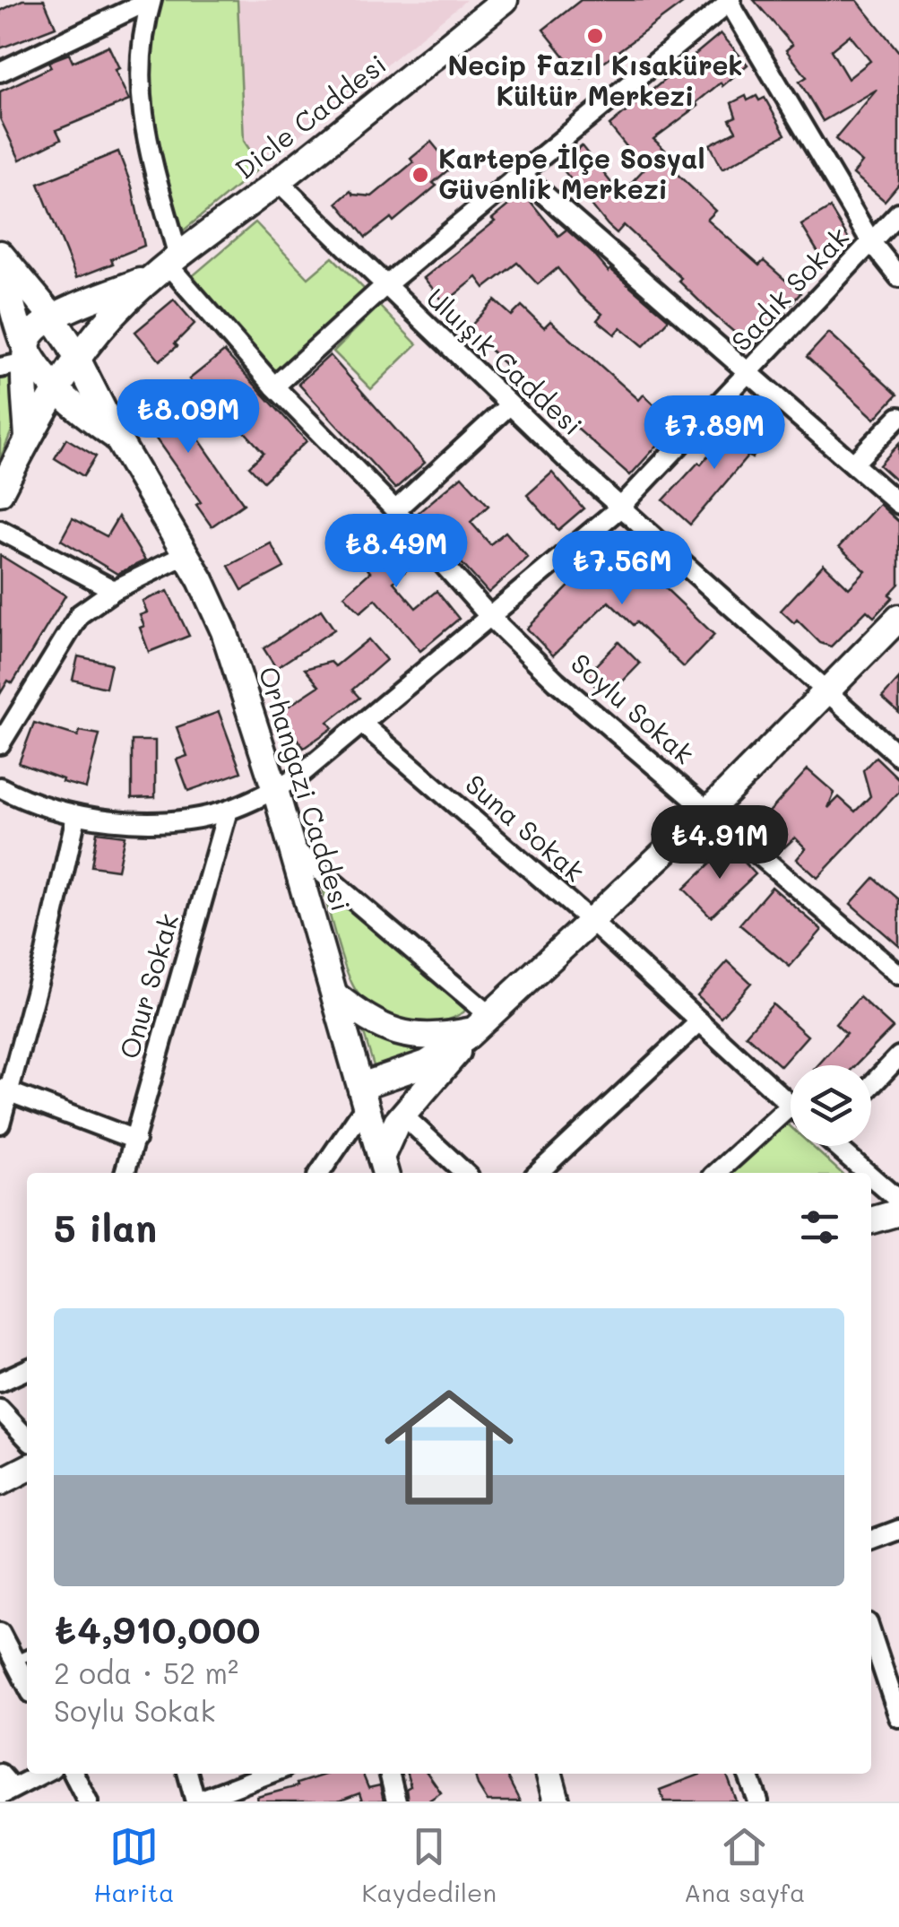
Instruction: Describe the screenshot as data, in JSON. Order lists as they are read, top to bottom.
{
  "streets": {
    "street": [
      "Dicle Caddesi",
      "Sadık Sokak",
      "Uluışık Caddesi",
      "Soylu Sokak",
      "Orhangazi Caddesi",
      "Suna Sokak",
      "Onur Sokak"
    ]
  },
  "crossings": [
    ["Dicle Caddesi", "Uluışık Caddesi"],
    ["Dicle Caddesi", "Soylu Sokak"],
    ["Sadık Sokak", "Uluışık Caddesi"],
    ["Sadık Sokak", "Soylu Sokak"],
    ["Sadık Sokak", "Orhangazi Caddesi"],
    ["Sadık Sokak", "Suna Sokak"],
    ["Sadık Sokak", "Onur Sokak"]
  ],
  "places": ["Necip Fazıl Kısakürek Kültür Merkezi", "Kartepe İlçe Sosyal Güvenlik Merkezi"],
  "page": {
    "price": [
      "₺8.09M",
      "₺7.89M",
      "₺8.49M",
      "₺7.56M",
      "₺4.91M"
    ],
    "heading": "5 ilan",
    "list": [
      {
        "name": "₺4,910,000",
        "note": "2 oda · 52 m² · Soylu Sokak"
      }
    ],
    "tabs": ["Harita", "Kaydedilen", "Ana sayfa"]
  }
}
